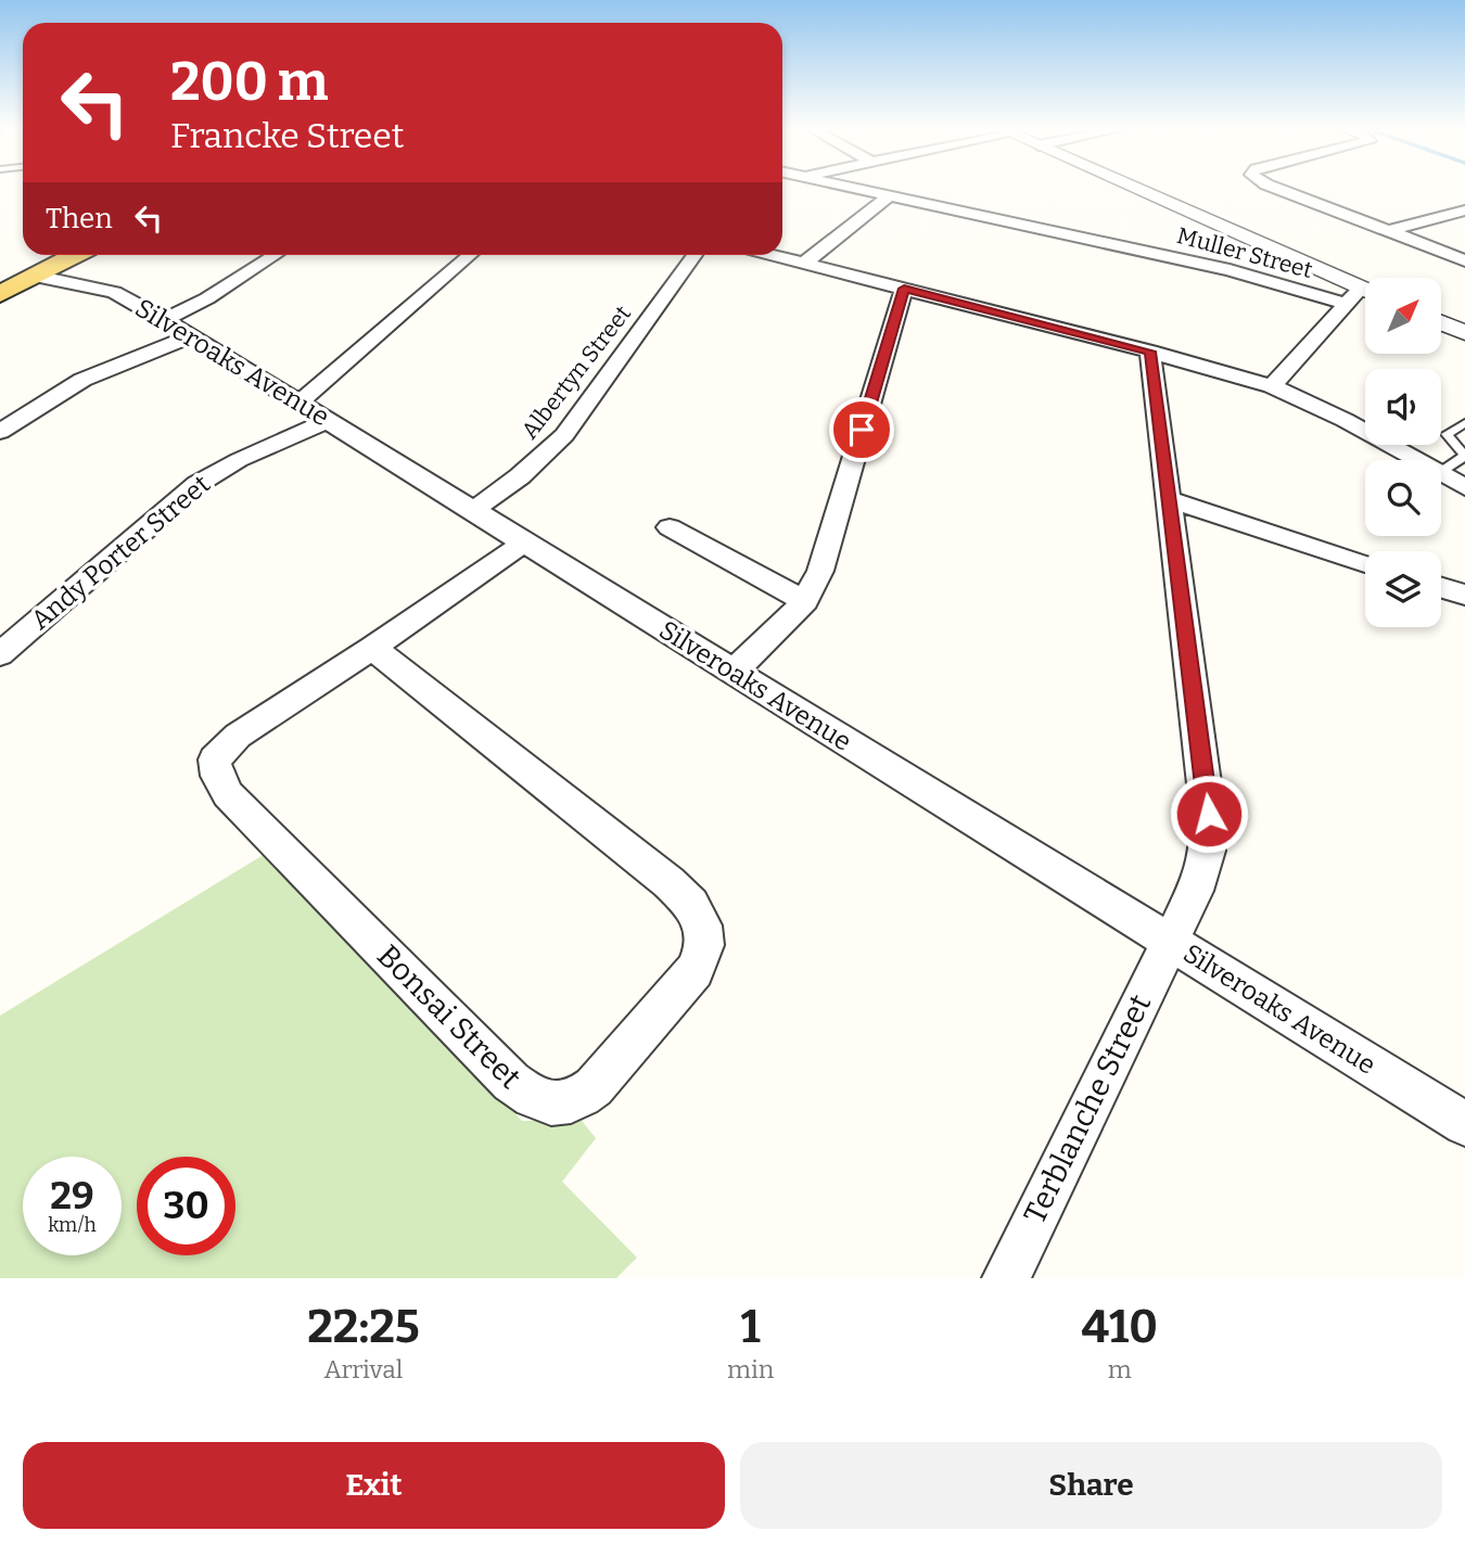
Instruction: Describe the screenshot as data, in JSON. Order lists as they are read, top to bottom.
{
  "streets": {
    "street": [
      "Muller Street",
      "Silveroaks Avenue",
      "Albertyn Street",
      "Andy Porter Street",
      "Bonsai Street",
      "Terblanche Street"
    ]
  },
  "crossings": [
    ["Silveroaks Avenue", "Albertyn Street"],
    ["Silveroaks Avenue", "Andy Porter Street"],
    ["Silveroaks Avenue", "Bonsai Street"],
    ["Silveroaks Avenue", "Terblanche Street"]
  ],
  "north": "top right",
  "page": {
    "turn": ["200 m", "Francke Street"],
    "then": "Then",
    "speed": "29 km/h",
    "limit": "30",
    "eta": [
      "22:25",
      "Arrival",
      "1",
      "min",
      "410",
      "m"
    ],
    "buttons": ["Exit", "Share"]
  }
}
